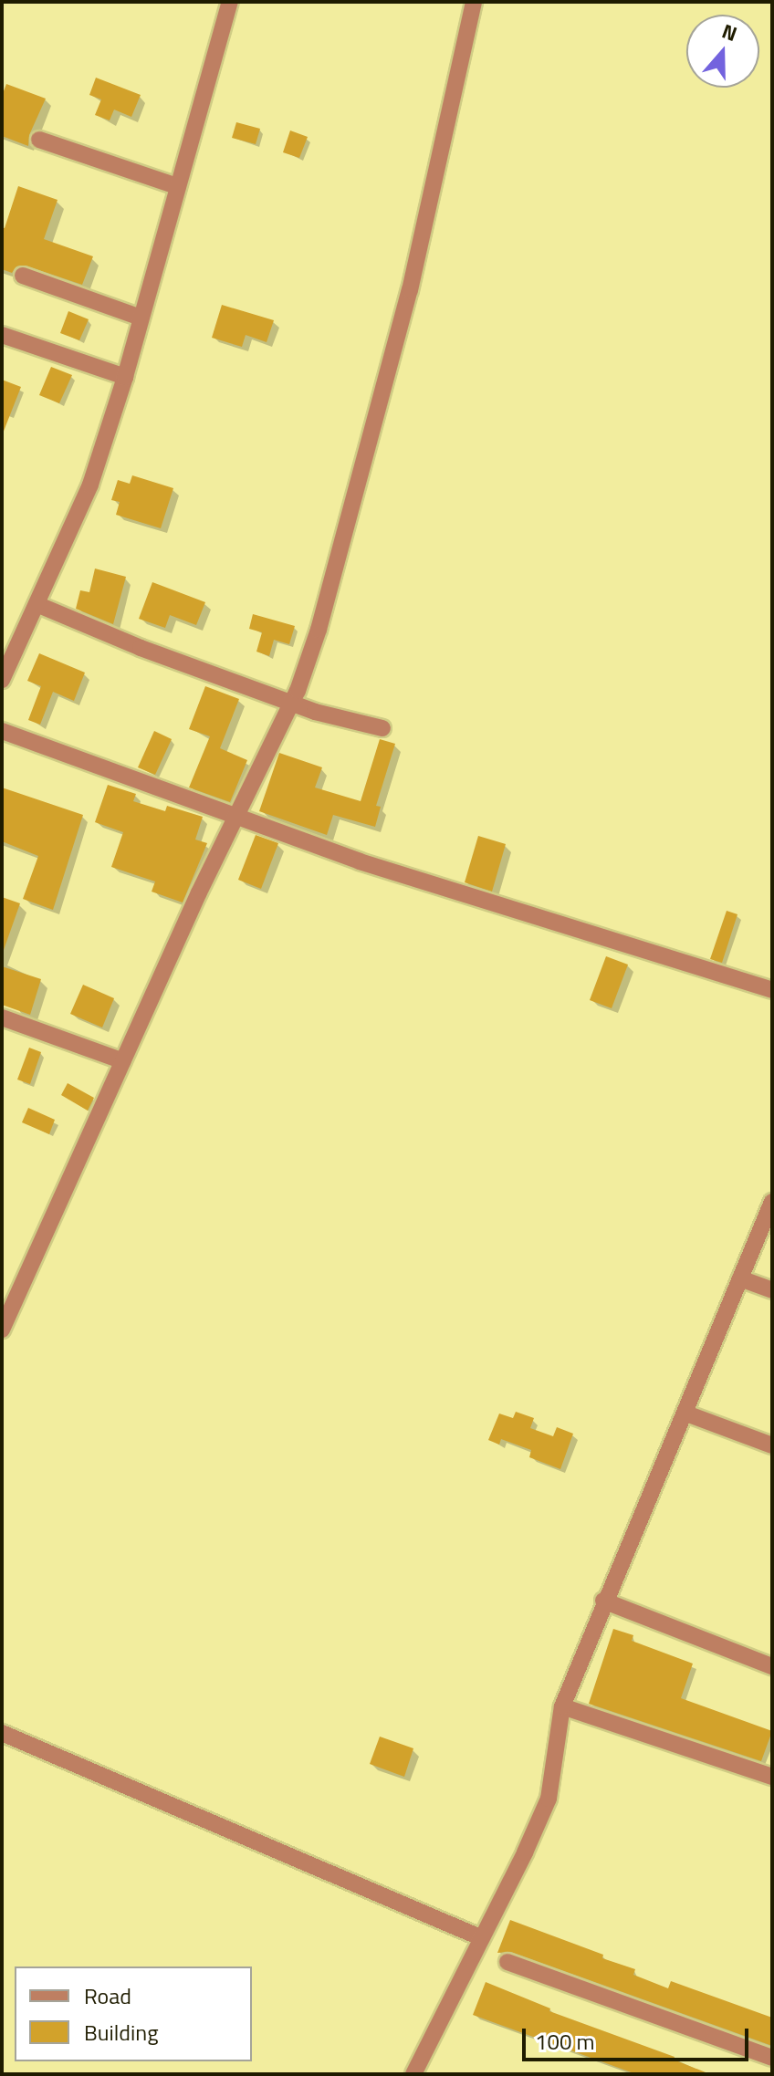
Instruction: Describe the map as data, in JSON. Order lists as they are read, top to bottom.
{
  "legend": ["Road", "Building"],
  "scale_bar": "100 m",
  "north": "top"
}
